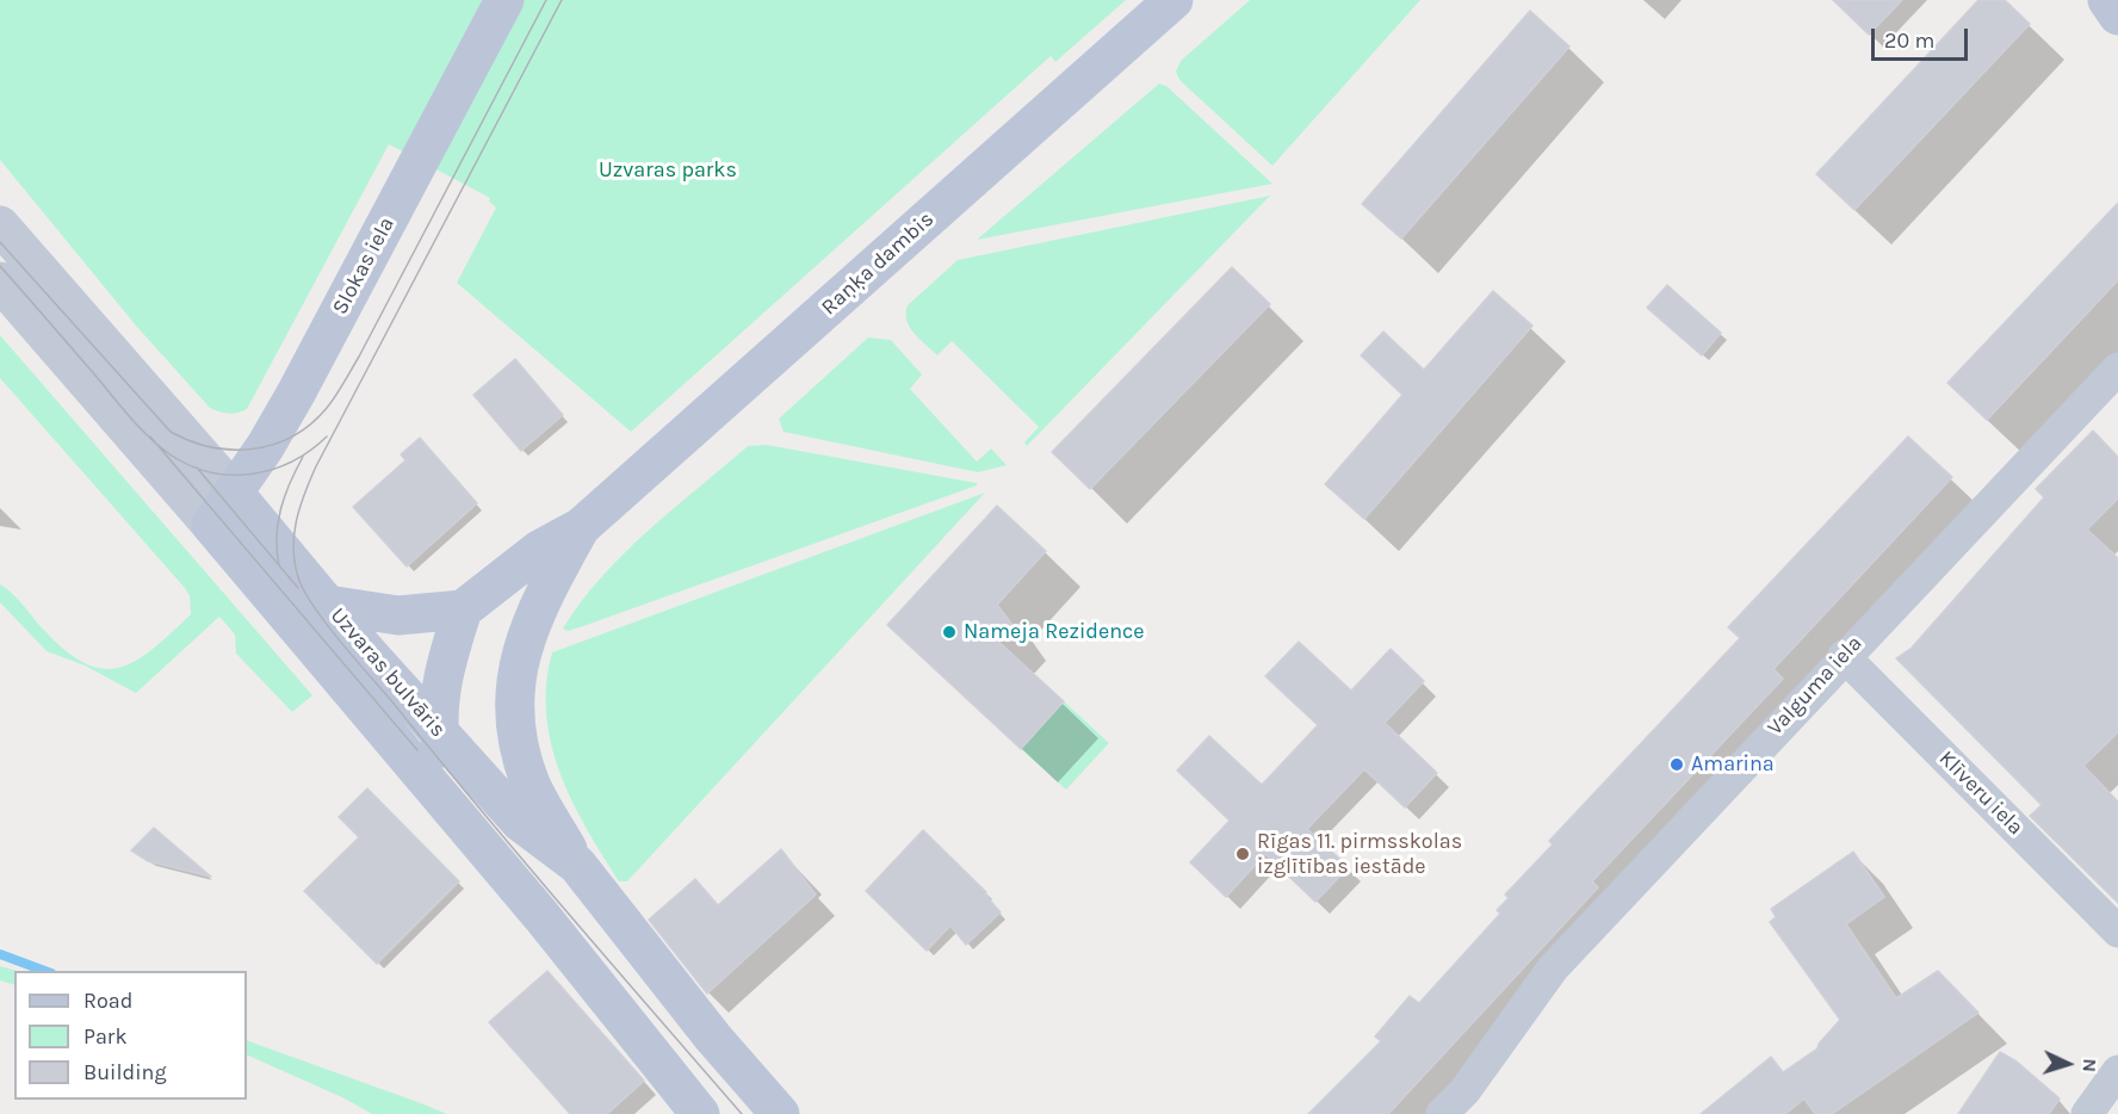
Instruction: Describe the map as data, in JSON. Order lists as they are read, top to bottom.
{
  "streets": {
    "main road": ["Raņķa dambis", "Slokas iela", "Uzvaras bulvāris"],
    "street": ["Valguma iela", "Klīveru iela"]
  },
  "crossings": [
    ["Raņķa dambis", "Uzvaras bulvāris"],
    ["Slokas iela", "Uzvaras bulvāris"],
    ["Valguma iela", "Klīveru iela"]
  ],
  "parks": ["Uzvaras parks"],
  "places": ["Nameja Rezidence", "Amarina", "Rīgas 11. pirmsskolas izglītības iestāde"],
  "legend": ["Road", "Park", "Building"],
  "scale_bar": "20 m",
  "north": "right"
}
